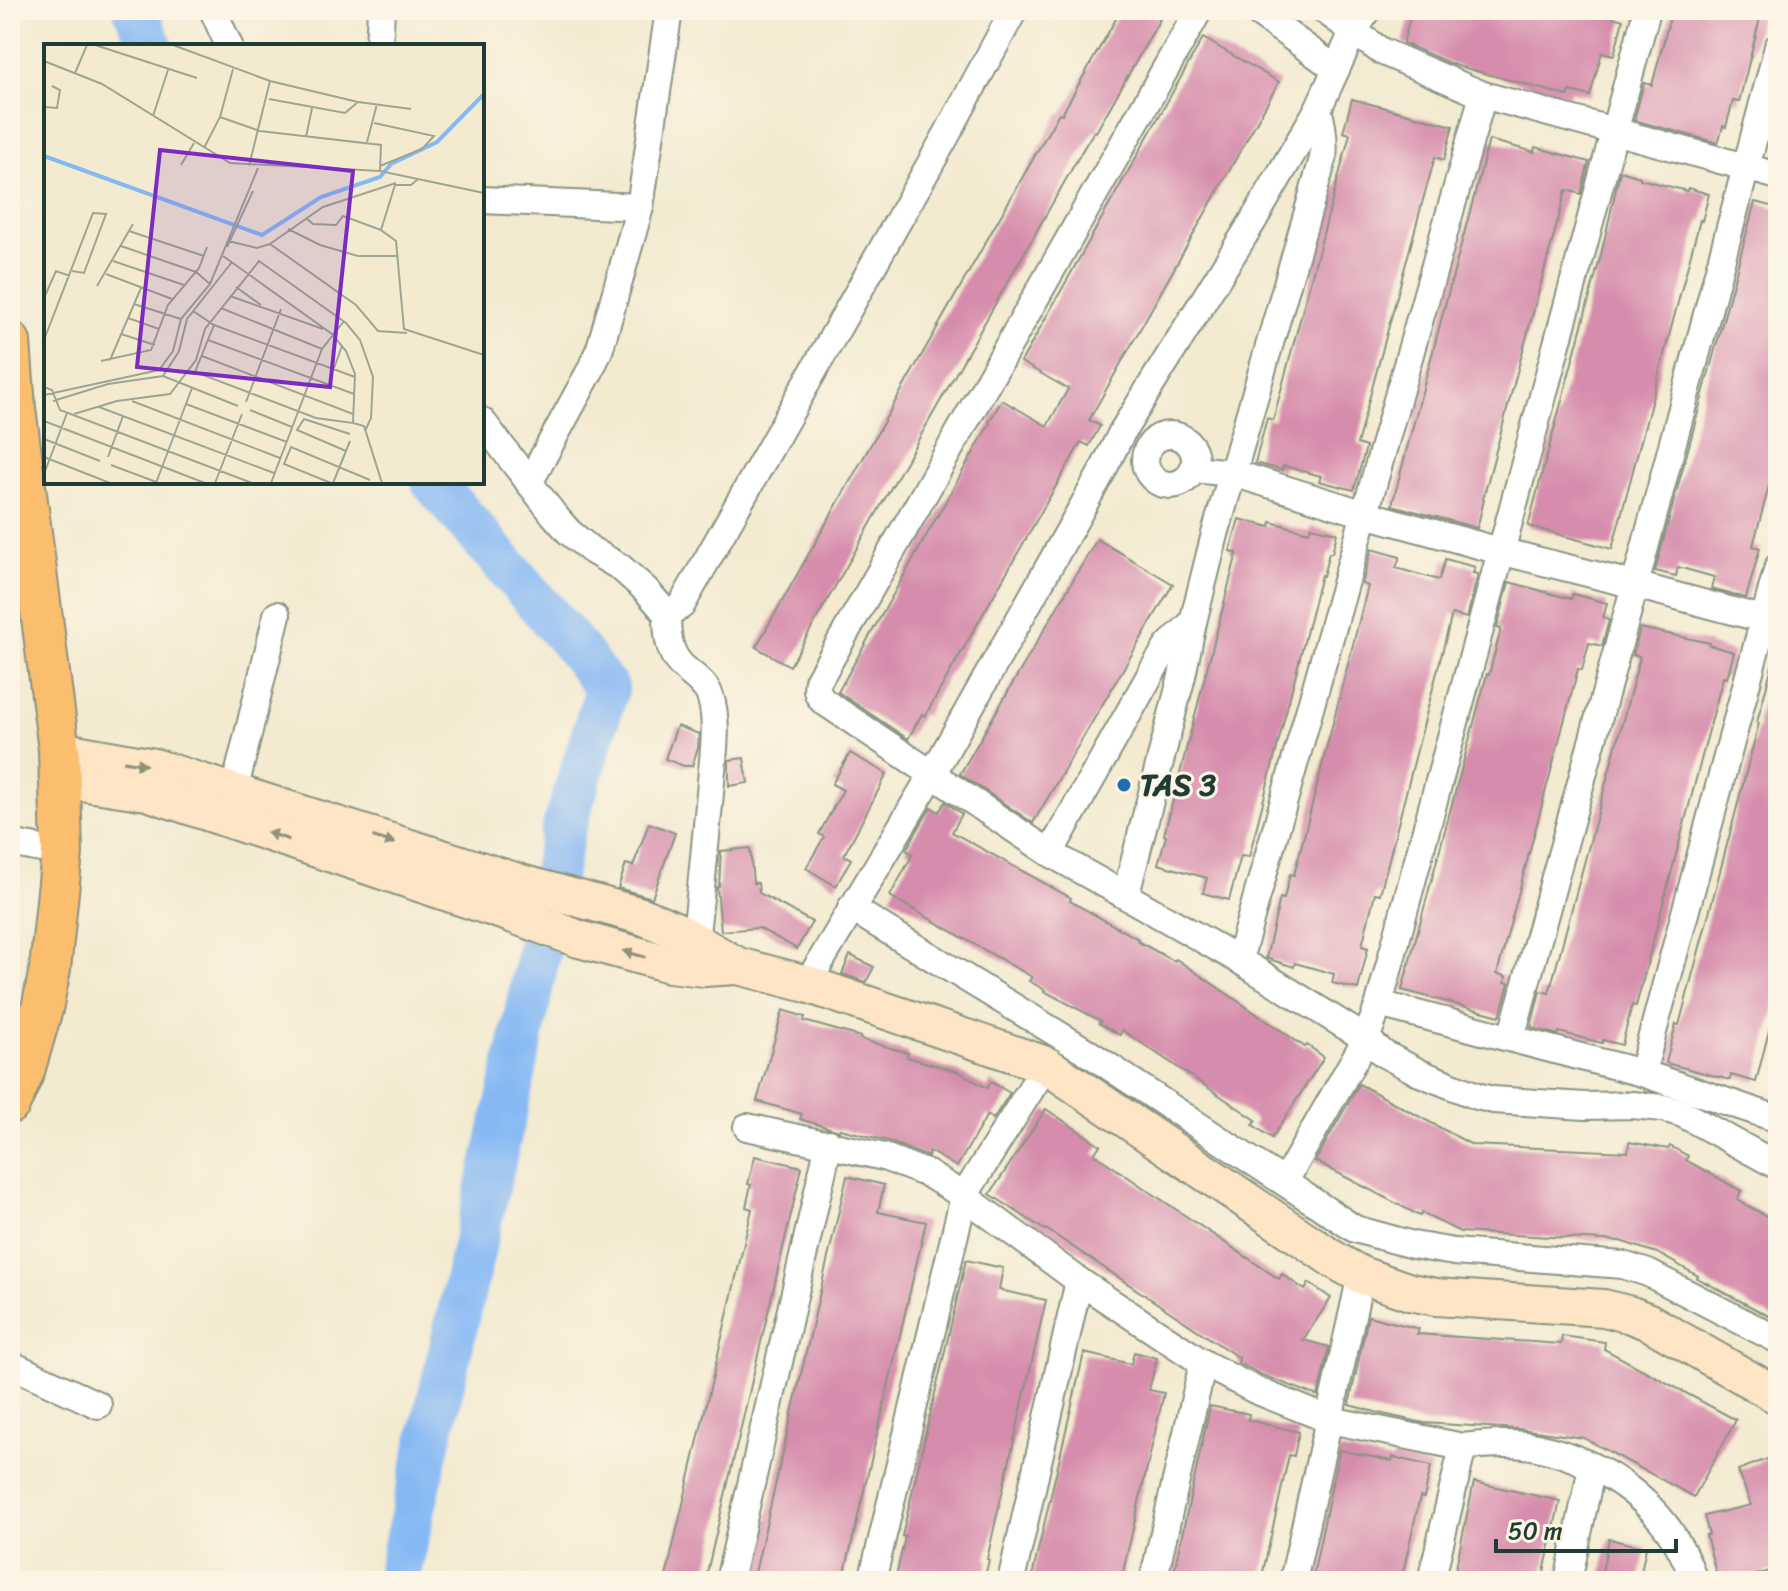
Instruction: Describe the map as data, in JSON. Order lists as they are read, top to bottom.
{
  "places": ["TAS 3"],
  "scale_bar": "50 m"
}
